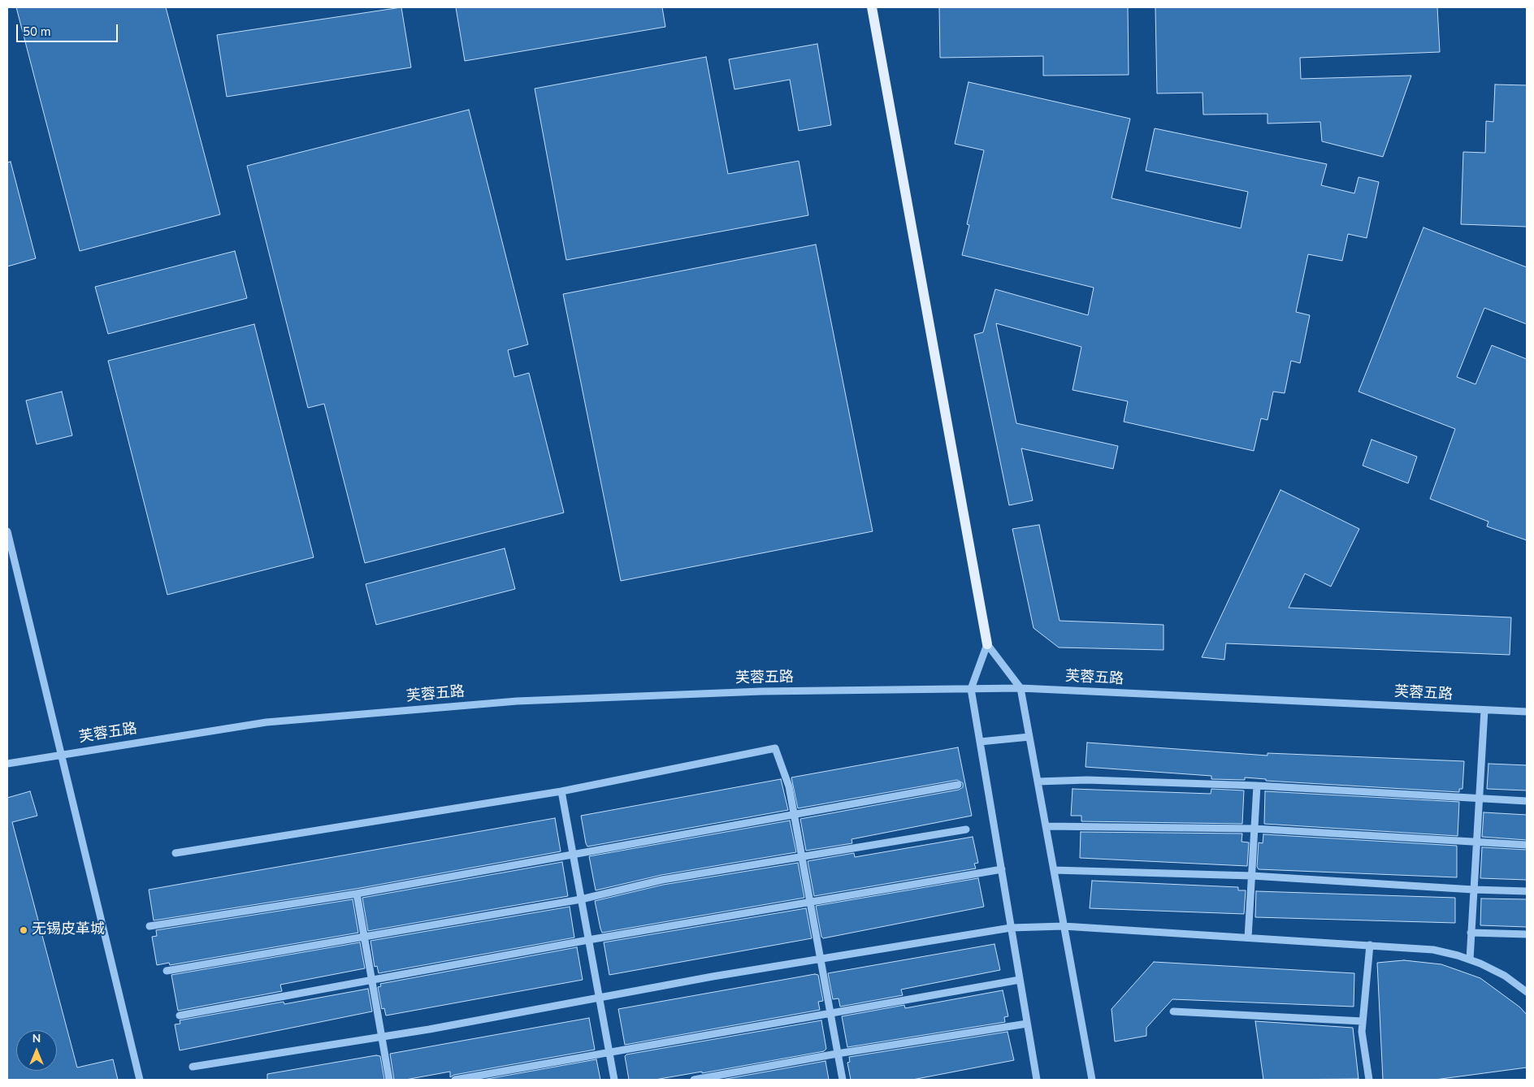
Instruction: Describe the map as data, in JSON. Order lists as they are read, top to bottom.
{
  "streets": {
    "street": ["芙蓉五路"]
  },
  "places": ["无锡皮革城"],
  "scale_bar": "50 m",
  "north": "top"
}
